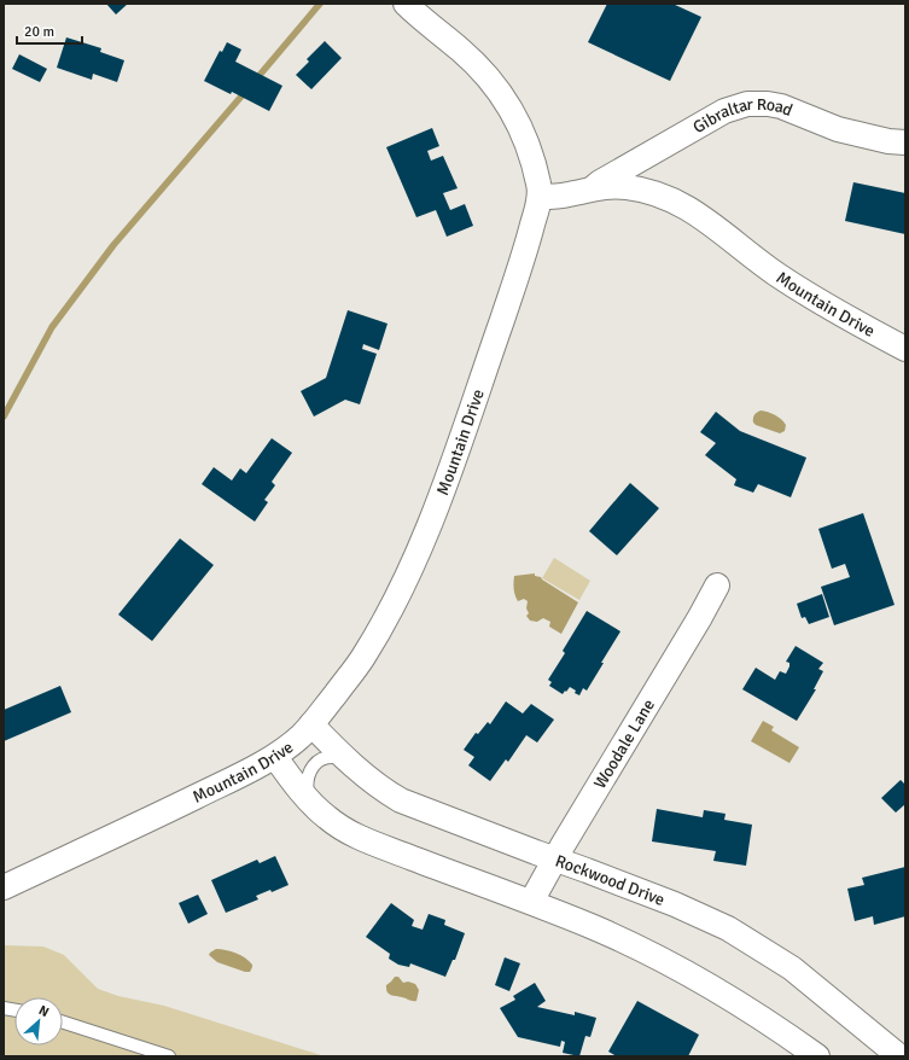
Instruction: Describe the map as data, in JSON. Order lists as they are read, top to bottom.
{
  "streets": {
    "street": [
      "Gibraltar Road",
      "Mountain Drive",
      "Woodale Lane",
      "Rockwood Drive"
    ]
  },
  "crossings": [
    ["Gibraltar Road", "Mountain Drive"],
    ["Mountain Drive", "Rockwood Drive"],
    ["Woodale Lane", "Rockwood Drive"]
  ],
  "scale_bar": "20 m",
  "north": "top right"
}
